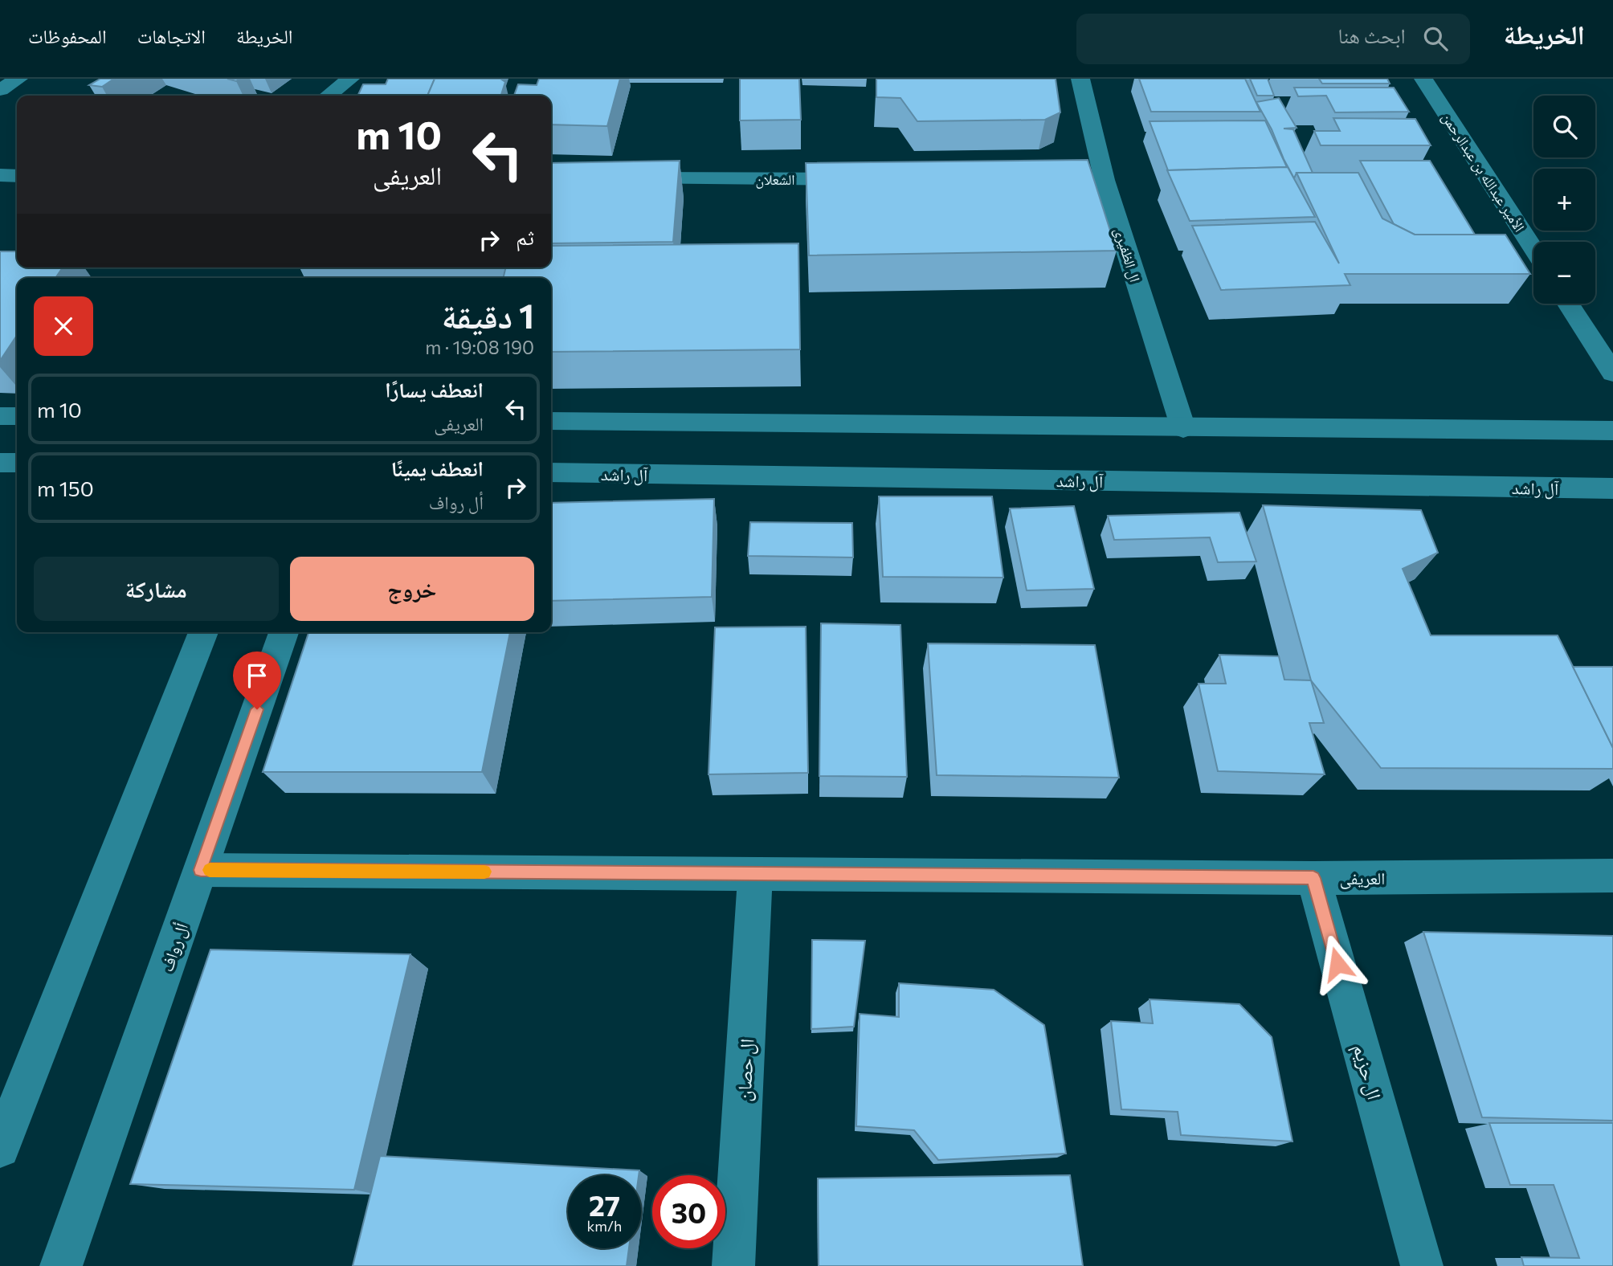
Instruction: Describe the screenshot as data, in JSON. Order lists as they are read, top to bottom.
{
  "streets": {
    "street": [
      "الأمير عبدالله بن عبدالرحمن",
      "الشعلان",
      "ال الظفيرى",
      "آل راشد",
      "العريفى",
      "أل رواف",
      "ال حصان",
      "ال حزيم"
    ]
  },
  "crossings": [
    ["العريفى", "أل رواف"],
    ["العريفى", "ال حصان"],
    ["العريفى", "ال حزيم"]
  ],
  "page": {
    "header": "الخريطة",
    "search": "ابحث هنا",
    "nav": ["الخريطة", "الاتجاهات", "المحفوظات"],
    "map_buttons": ["+", "−"],
    "turn": ["10 m", "العريفى"],
    "then": "ثم",
    "heading": ["1 دقيقة", "190 m · 19:08"],
    "list": [
      {
        "name": "انعطف يسارًا",
        "note": "العريفى",
        "value": "10 m"
      },
      {
        "name": "انعطف يمينًا",
        "note": "أل رواف",
        "value": "150 m"
      }
    ],
    "buttons": ["خروج", "مشاركة"],
    "speed": "27 km/h",
    "limit": "30"
  }
}
